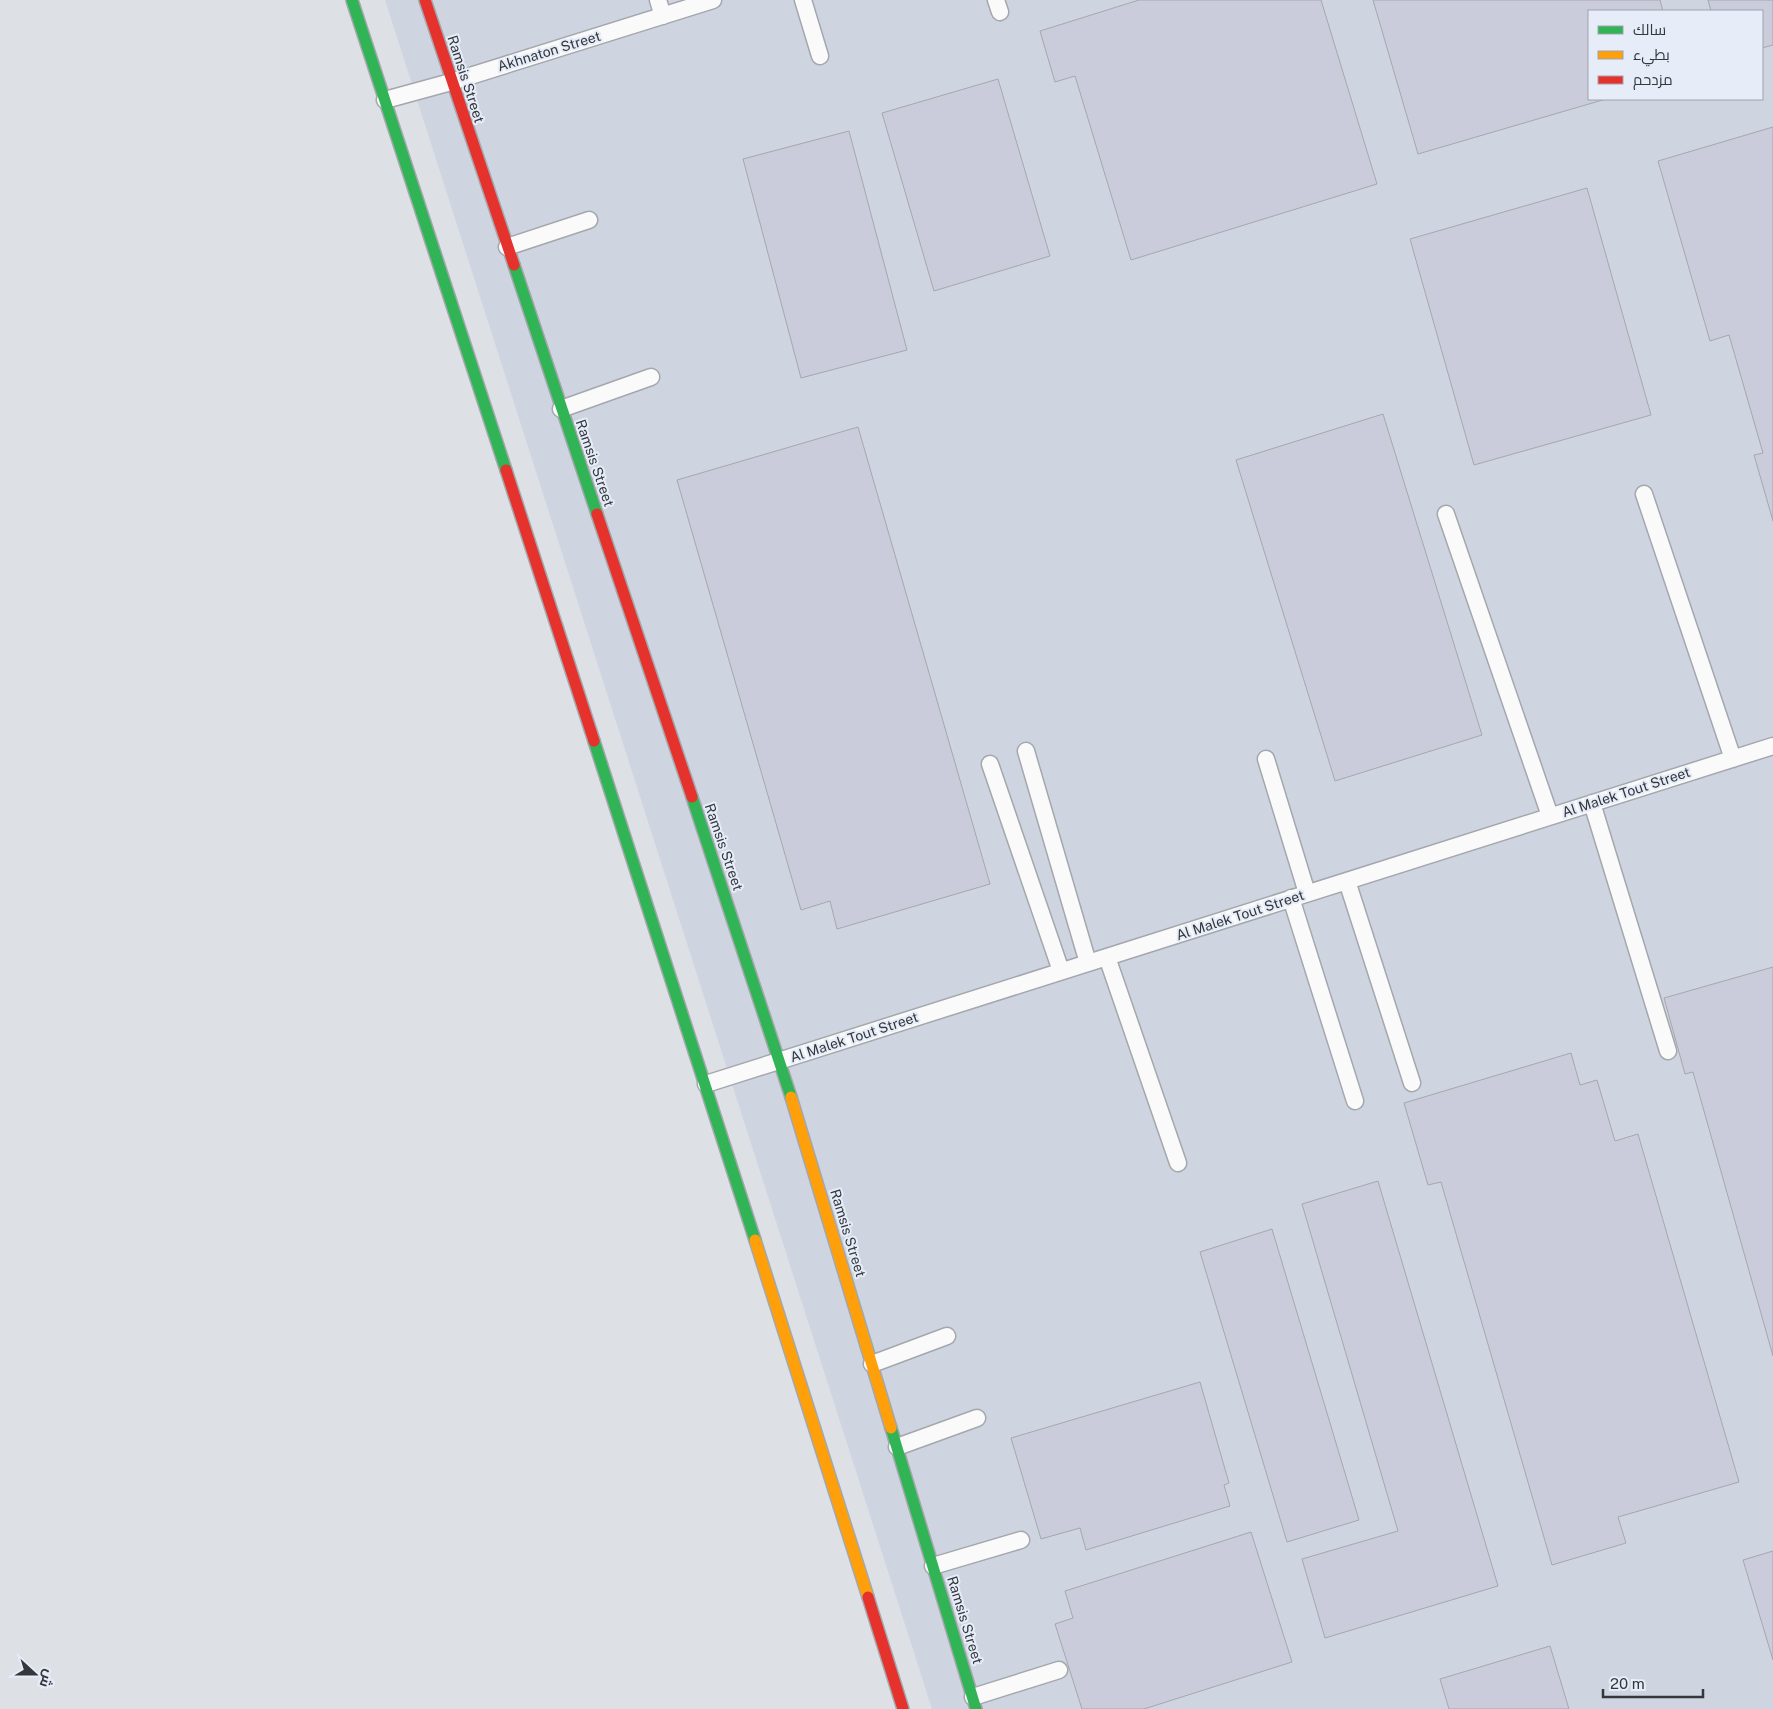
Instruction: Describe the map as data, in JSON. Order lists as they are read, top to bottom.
{
  "streets": {
    "street": ["Ramsis Street"],
    "lane": ["Akhnaton Street", "Al Malek Tout Street"]
  },
  "crossings": [
    ["Akhnaton Street", "Ramsis Street"],
    ["Ramsis Street", "Al Malek Tout Street"]
  ],
  "legend": ["سالك", "بطيء", "مزدحم"],
  "scale_bar": "20 m",
  "north": "right"
}
